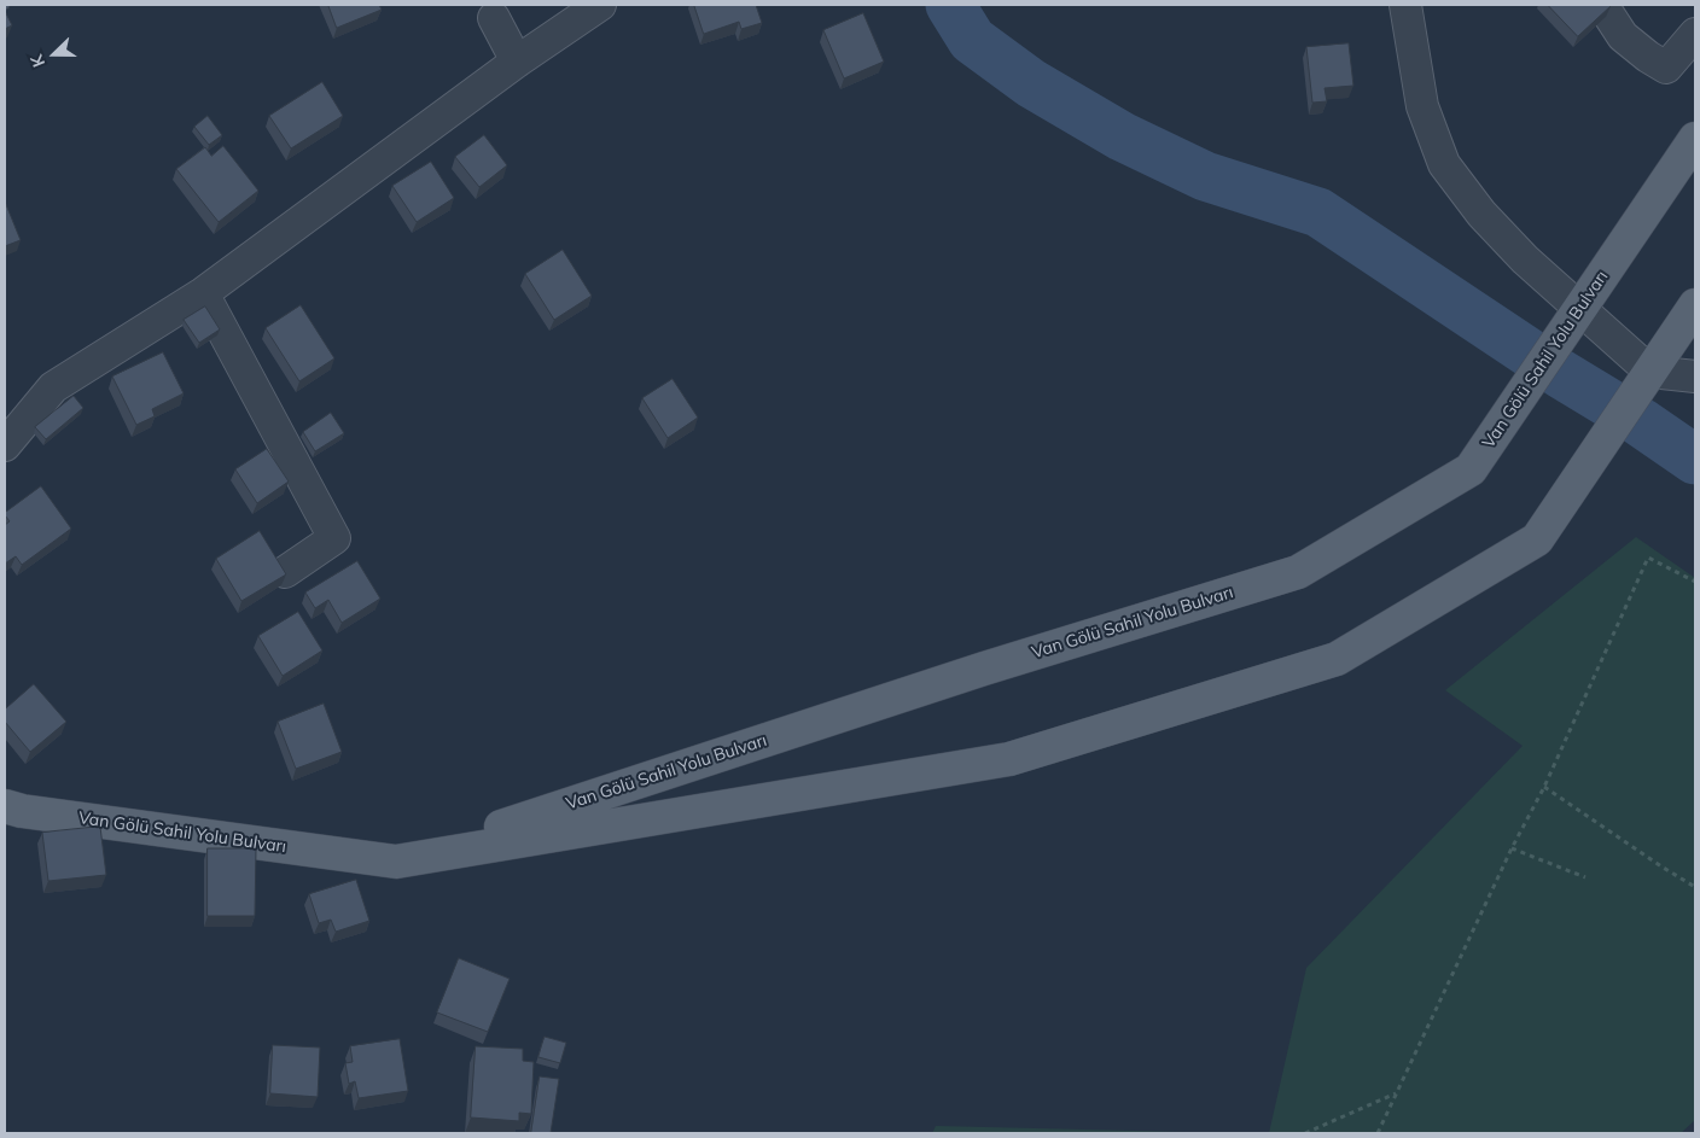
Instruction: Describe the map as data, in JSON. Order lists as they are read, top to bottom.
{
  "streets": {
    "main road": ["Van Gölü Sahil Yolu Bulvarı"]
  },
  "north": "left"
}
